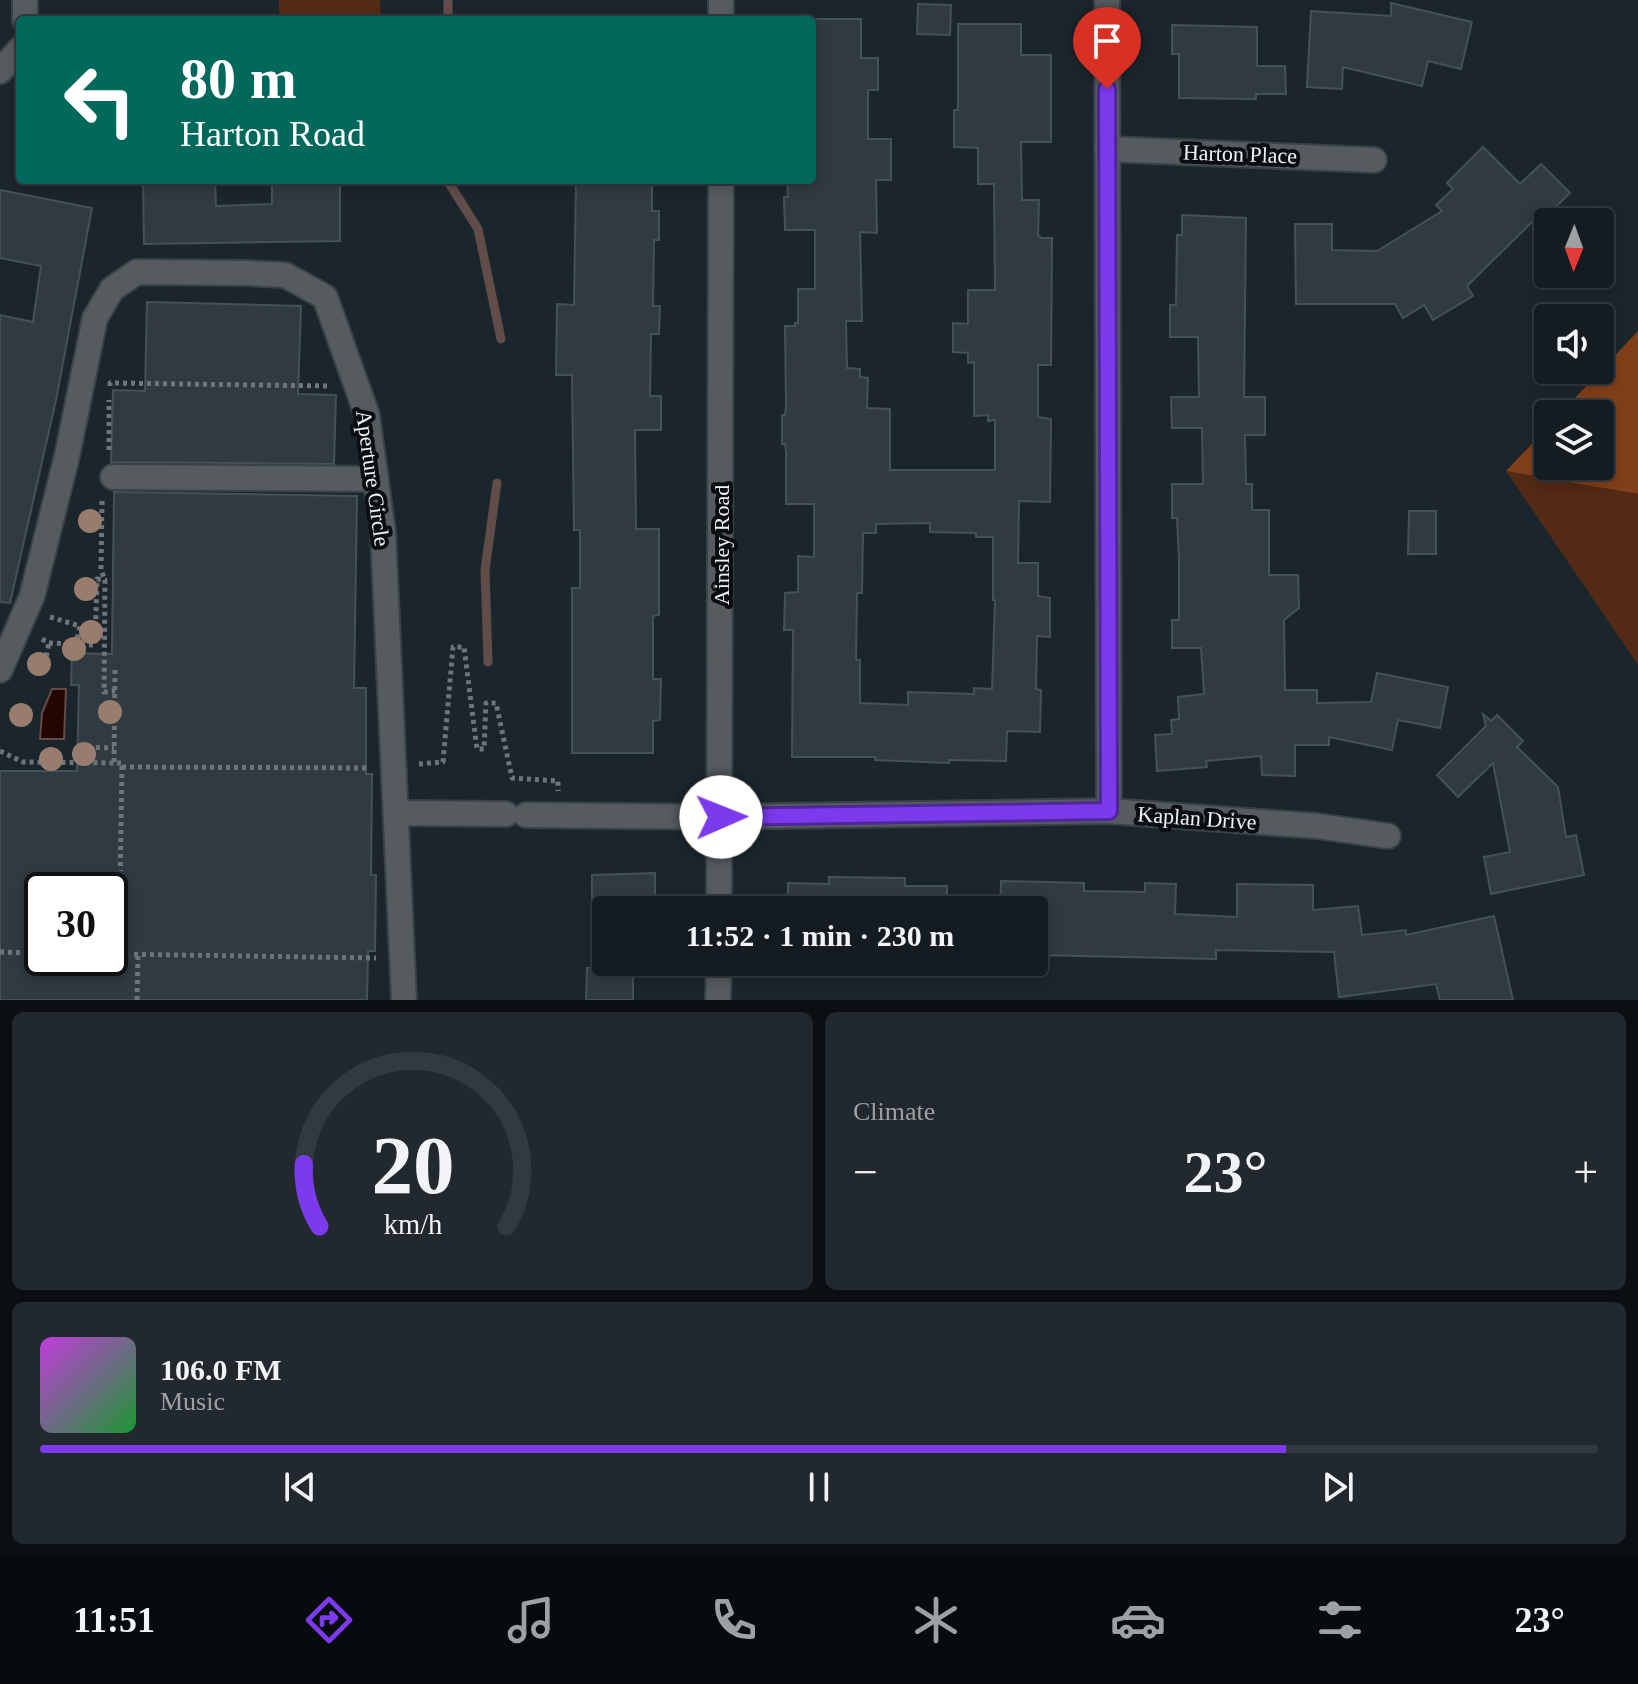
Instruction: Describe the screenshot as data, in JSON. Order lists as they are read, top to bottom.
{
  "streets": {
    "street": [
      "Harton Place",
      "Aperture Circle",
      "Ainsley Road",
      "Kaplan Drive"
    ]
  },
  "crossings": [
    ["Aperture Circle", "Kaplan Drive"],
    ["Ainsley Road", "Kaplan Drive"]
  ],
  "north": "bottom",
  "page": {
    "turn": ["80 m", "Harton Road"],
    "limit": "30",
    "trip": "11:52 · 1 min · 230 m",
    "tile": "Climate",
    "heat": ["−", "23°", "+"],
    "song": ["106.0 FM", "Music"],
    "tabs": ["11:51", "23°"],
    "gauge": ["20", "km/h"]
  }
}
